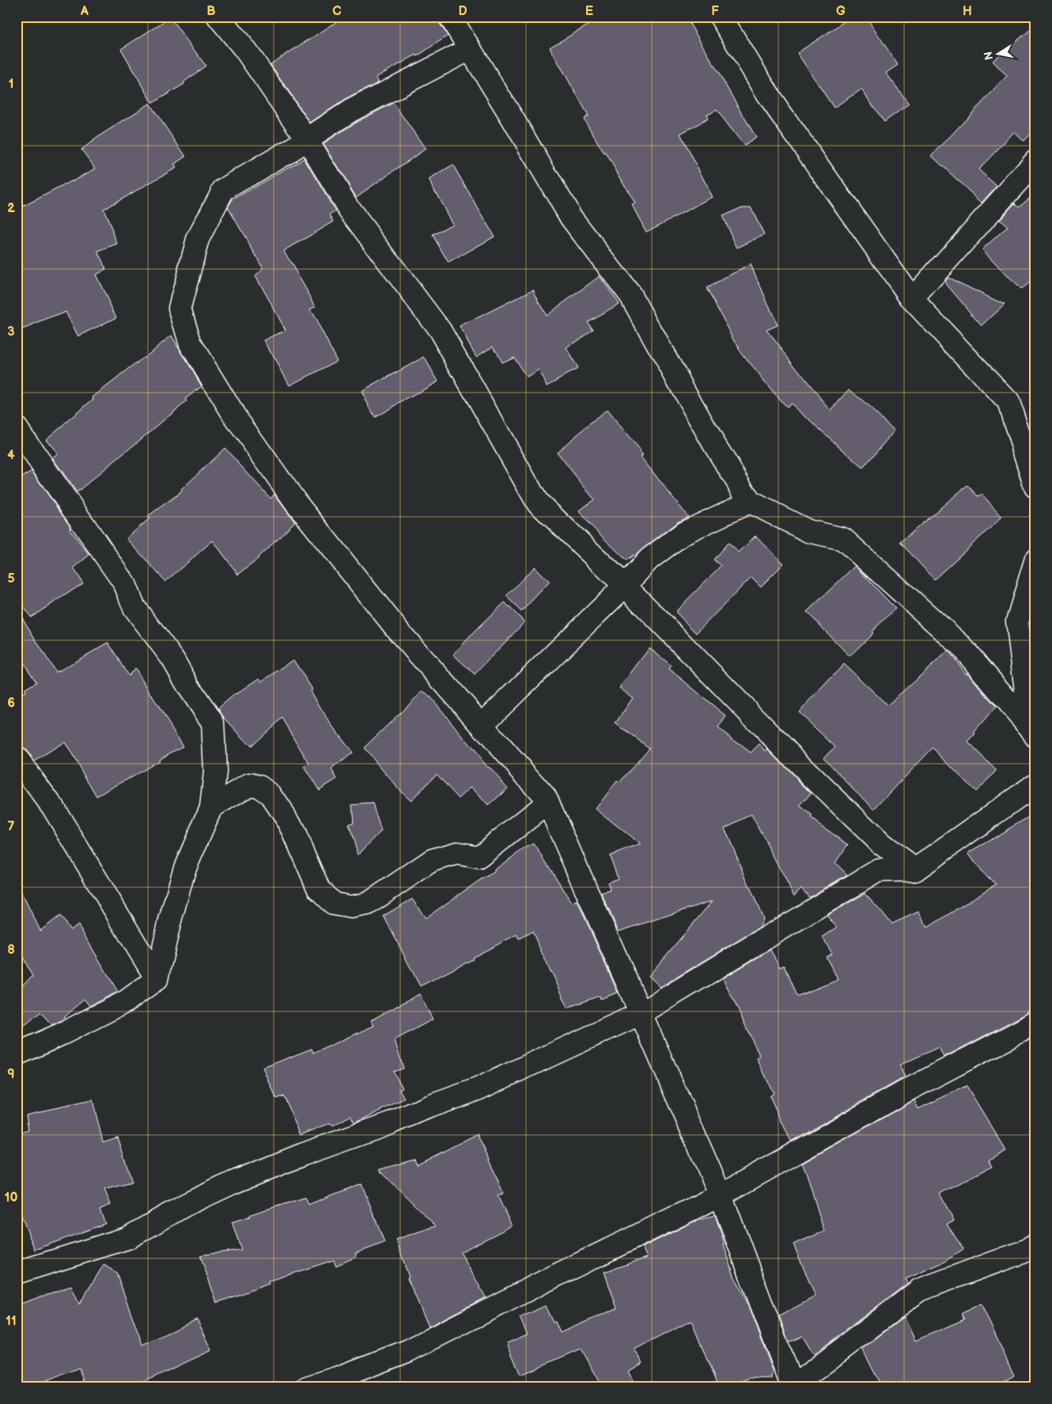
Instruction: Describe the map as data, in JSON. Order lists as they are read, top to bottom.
{
  "north": "left",
  "grid": {
    "columns": [
      "A",
      "B",
      "C",
      "D",
      "E",
      "F",
      "G",
      "H"
    ],
    "rows": [
      "1",
      "2",
      "3",
      "4",
      "5",
      "6",
      "7",
      "8",
      "9",
      "10",
      "11"
    ]
  }
}
